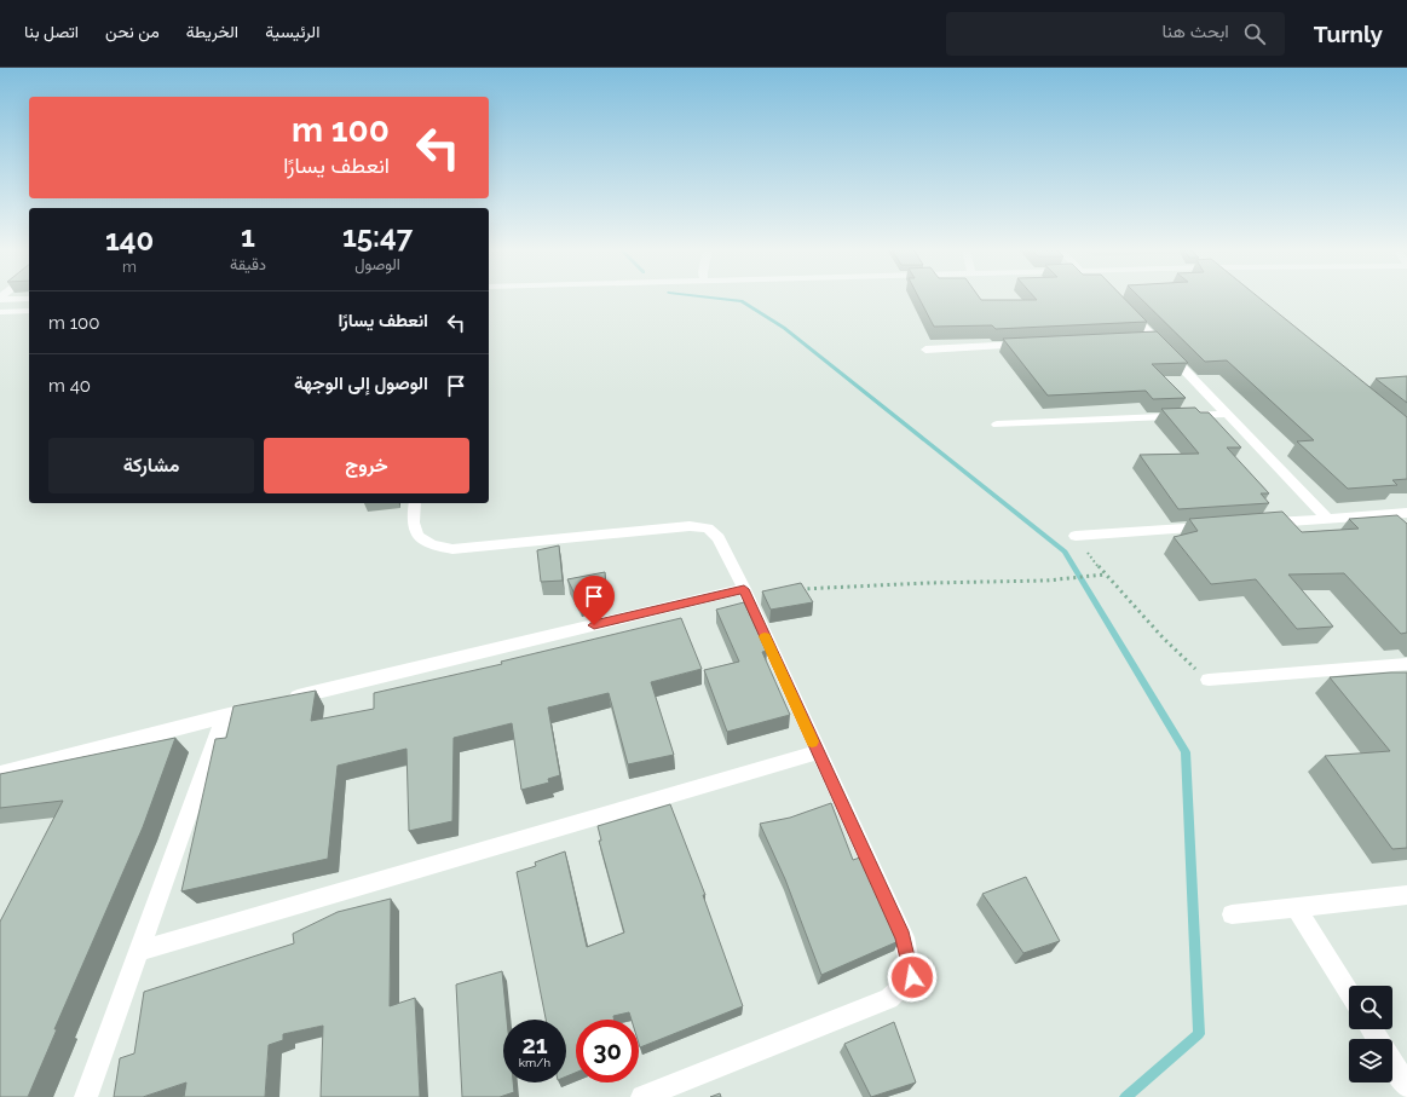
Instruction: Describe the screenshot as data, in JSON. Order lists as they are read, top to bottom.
{
  "page": {
    "header": "Turnly",
    "search": "ابحث هنا",
    "nav": [
      "الرئيسية",
      "الخريطة",
      "من نحن",
      "اتصل بنا"
    ],
    "turn": ["100 m", "انعطف يسارًا"],
    "eta": [
      "15:47",
      "الوصول",
      "1",
      "دقيقة",
      "140",
      "m"
    ],
    "list": [
      {
        "name": "انعطف يسارًا",
        "value": "100 m"
      },
      {
        "name": "الوصول إلى الوجهة",
        "value": "40 m"
      }
    ],
    "buttons": ["خروج", "مشاركة"],
    "speed": "21 km/h",
    "limit": "30"
  }
}
